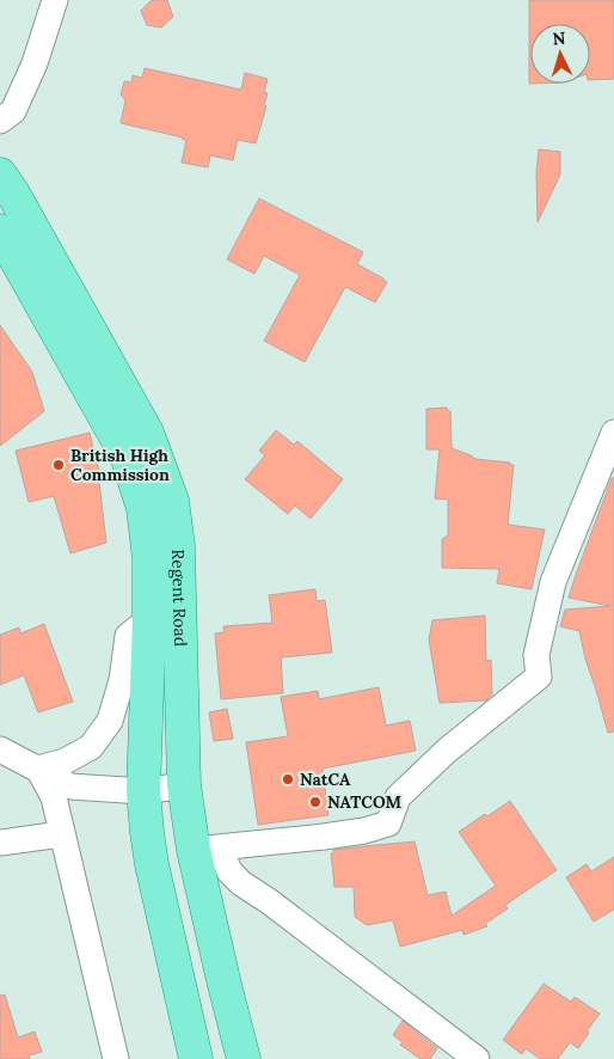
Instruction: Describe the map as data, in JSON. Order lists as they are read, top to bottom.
{
  "streets": {
    "main road": ["Regent Road"]
  },
  "places": ["British High Commission", "NatCA", "NATCOM"],
  "north": "top"
}
